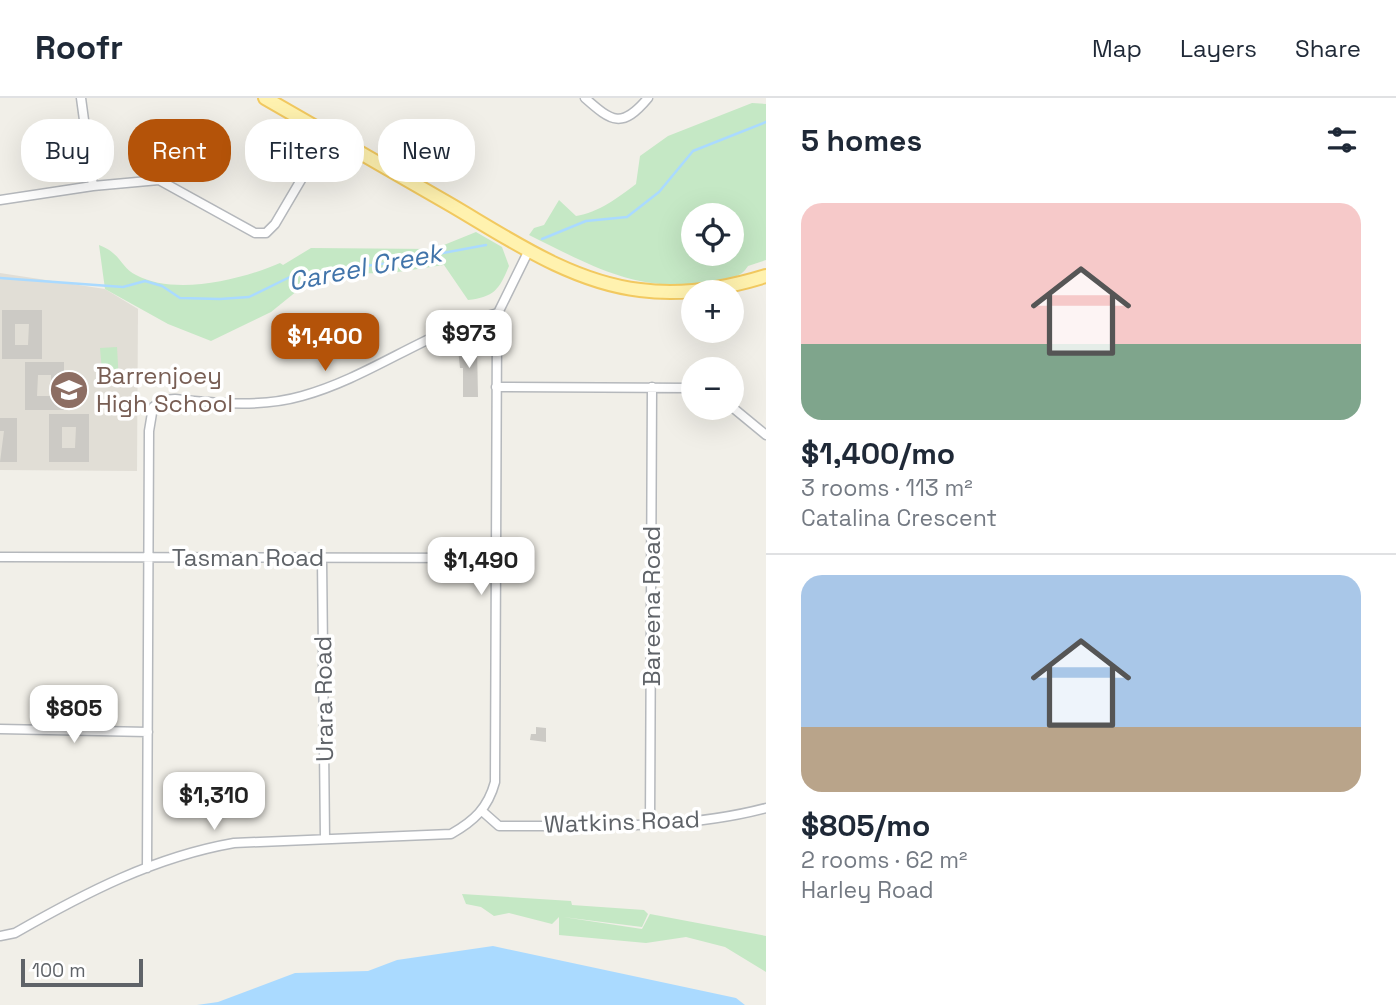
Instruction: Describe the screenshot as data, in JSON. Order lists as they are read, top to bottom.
{
  "streets": {
    "street": [
      "Tasman Road",
      "Bareena Road",
      "Urara Road",
      "Watkins Road"
    ]
  },
  "crossings": [
    ["Tasman Road", "Urara Road"],
    ["Bareena Road", "Watkins Road"]
  ],
  "water": ["Careel Creek"],
  "places": {
    "school or university": ["Barrenjoey High School"]
  },
  "scale_bar": "100 m",
  "page": {
    "header": "Roofr",
    "nav": ["Map", "Layers", "Share"],
    "heading": "5 homes",
    "chip": [
      "Buy",
      "Rent",
      "Filters",
      "New"
    ],
    "list": [
      {
        "name": "$1,400/mo",
        "note": "3 rooms · 113 m² · Catalina Crescent"
      },
      {
        "name": "$805/mo",
        "note": "2 rooms · 62 m² · Harley Road"
      }
    ],
    "map_buttons": ["+", "−"],
    "price": [
      "$973",
      "$1,400",
      "$1,490",
      "$805",
      "$1,310"
    ],
    "scale": "100 m"
  }
}
